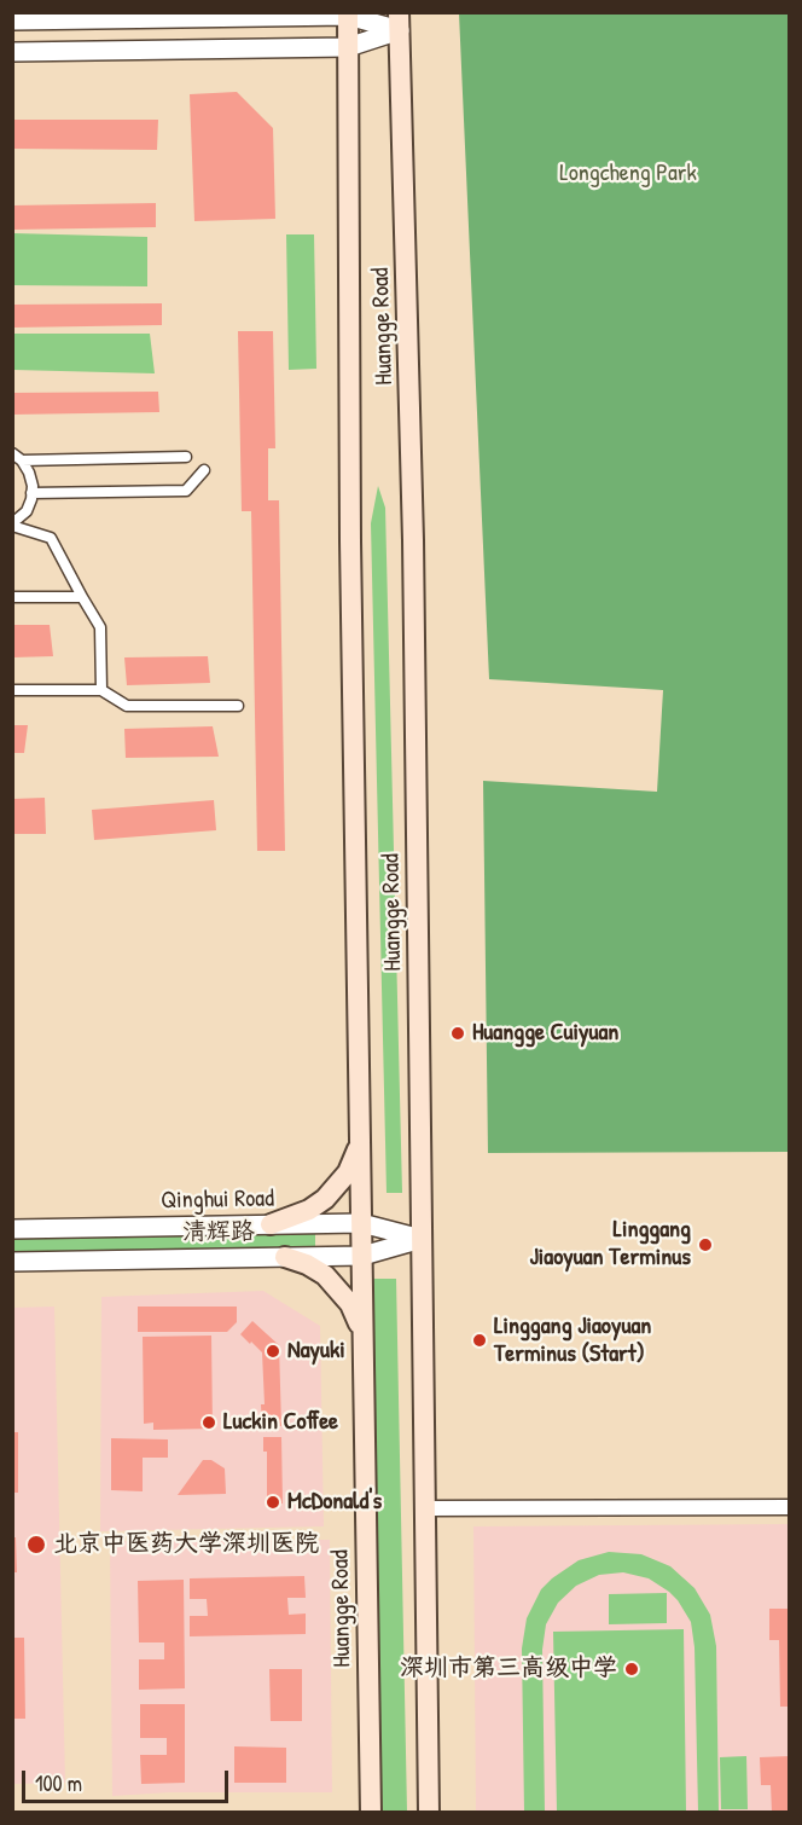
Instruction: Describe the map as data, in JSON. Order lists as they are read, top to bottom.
{
  "streets": {
    "main road": ["Huangge Road"],
    "street": ["Qinghui Road", "清辉路"]
  },
  "crossings": [
    ["Huangge Road", "Qinghui Road"],
    ["Huangge Road", "清辉路"],
    ["Qinghui Road", "清辉路"]
  ],
  "parks": ["Longcheng Park"],
  "places": [
    "Huangge Cuiyuan",
    "Linggang Jiaoyuan Terminus",
    "Linggang Jiaoyuan Terminus (Start)",
    "Nayuki",
    "Luckin Coffee",
    "McDonald's",
    "北京中医药大学深圳医院",
    "深圳市第三高级中学"
  ],
  "scale_bar": "100 m"
}
